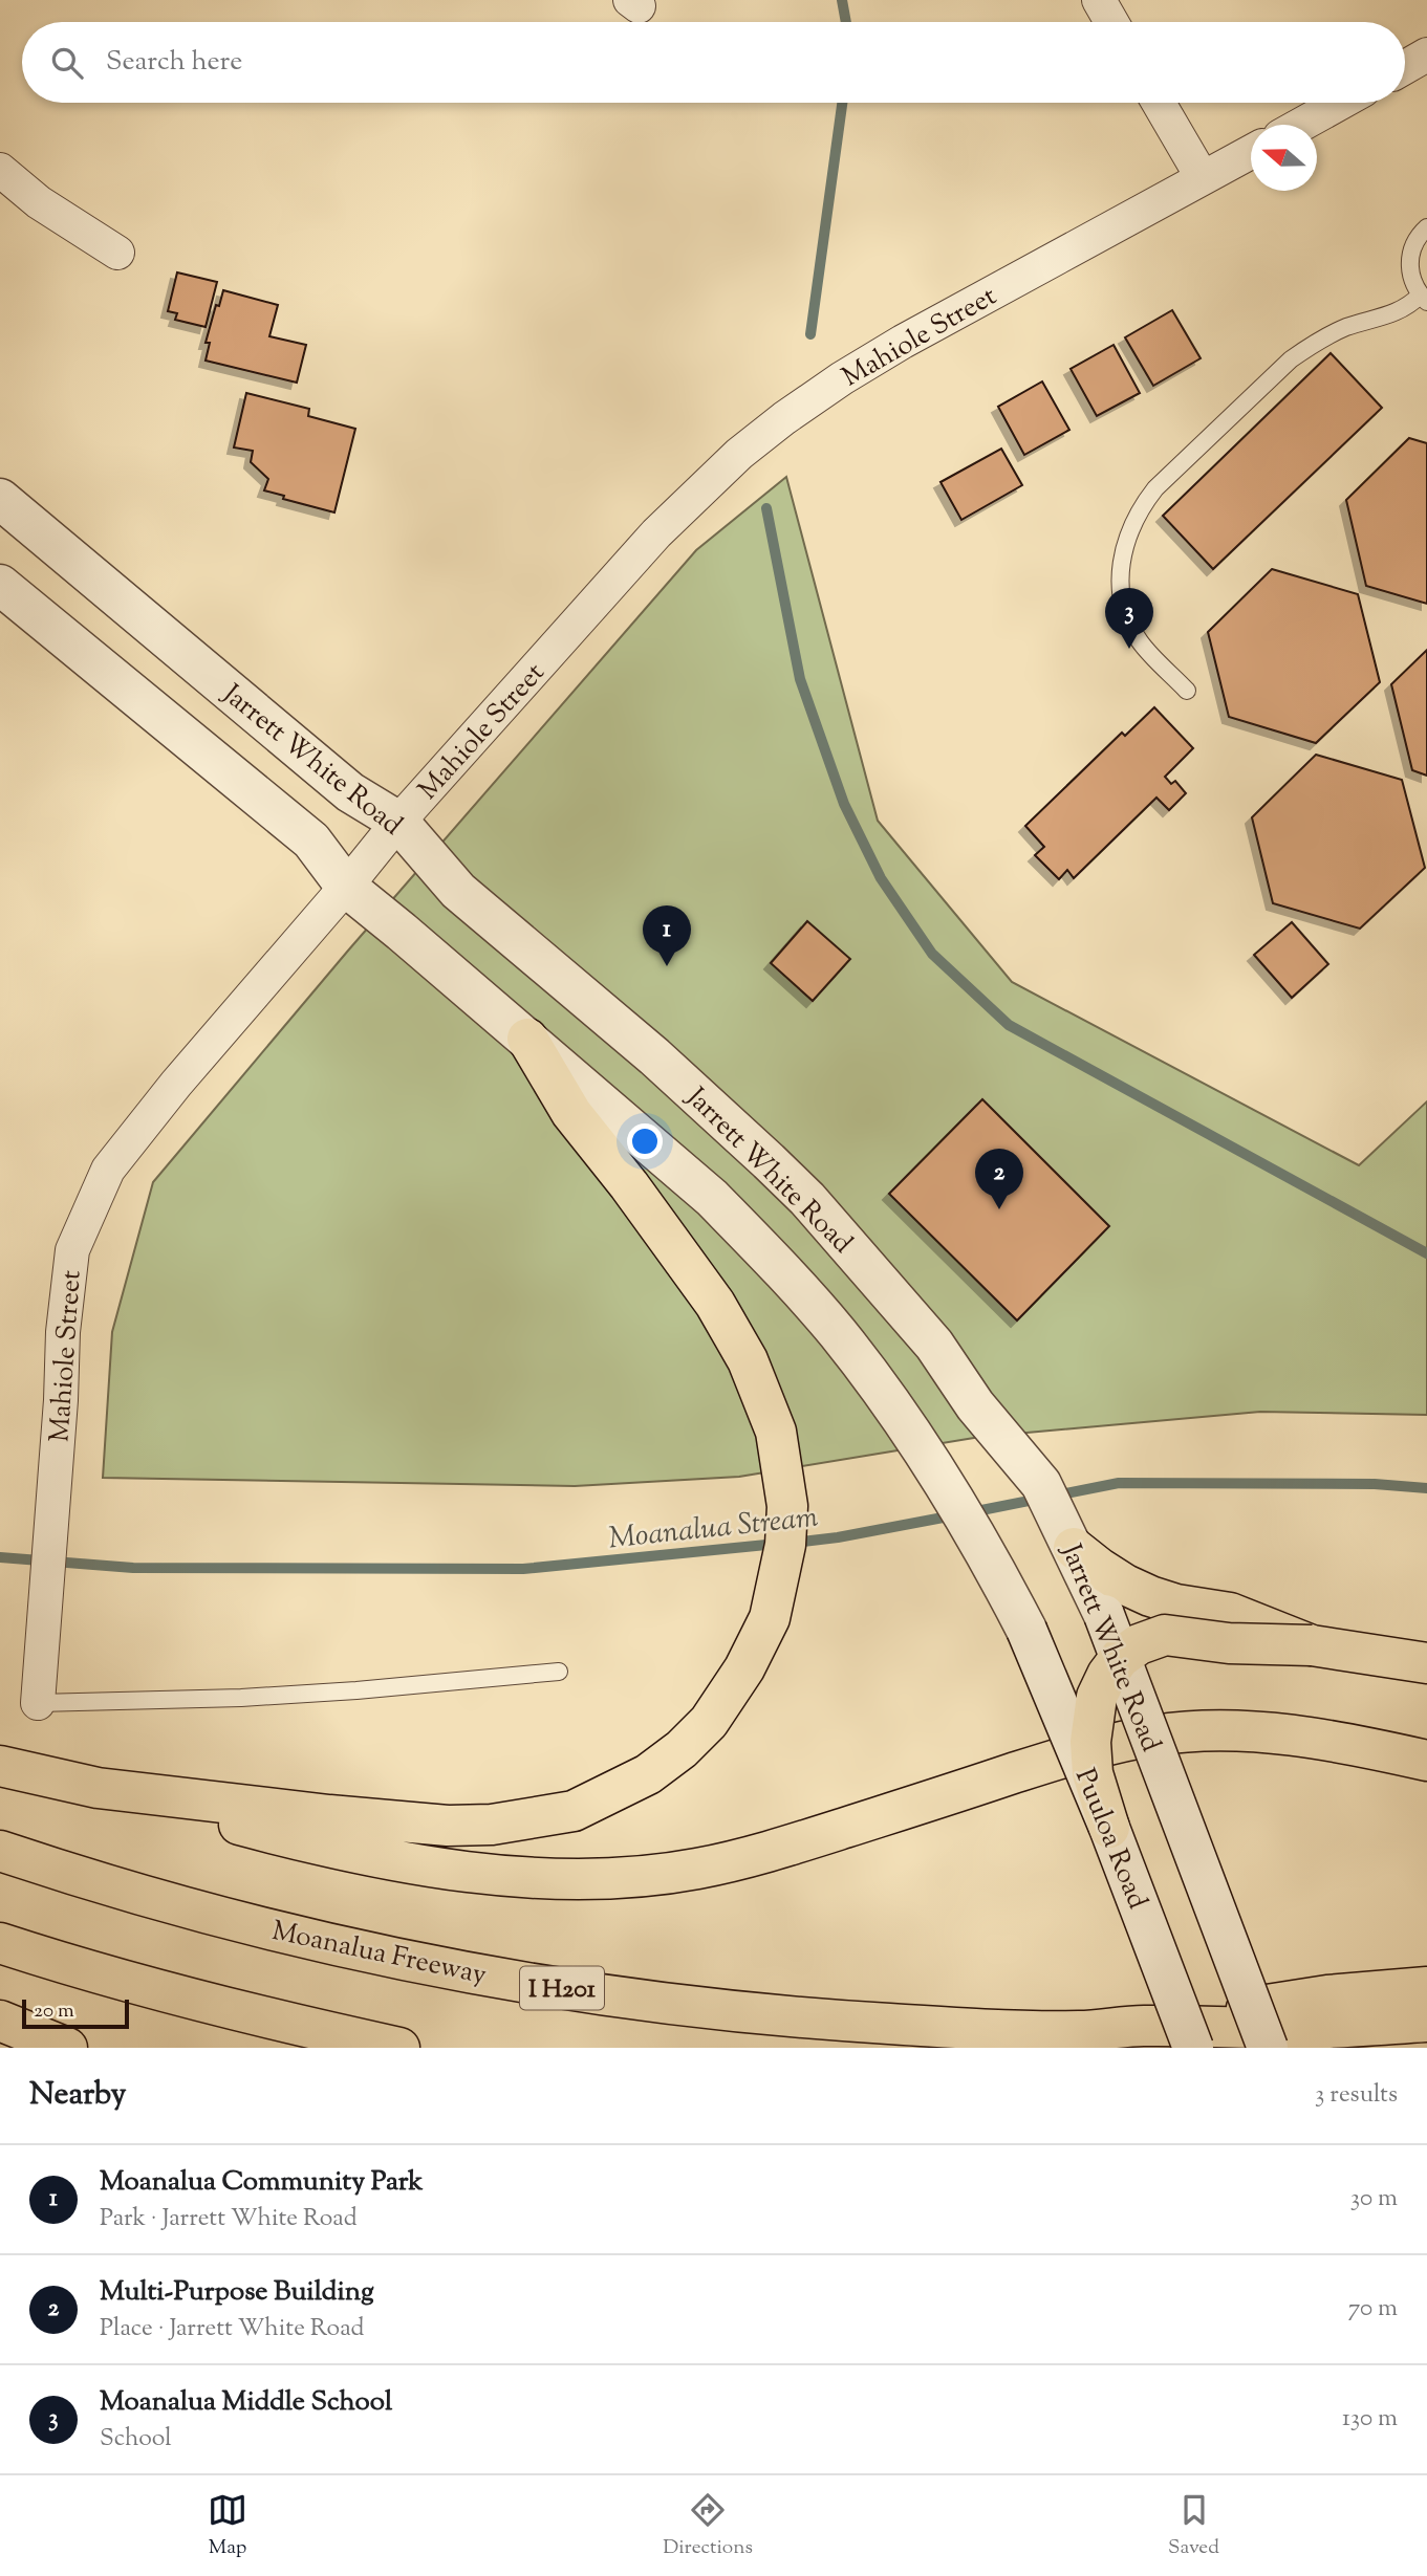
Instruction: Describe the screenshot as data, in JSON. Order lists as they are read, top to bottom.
{
  "streets": {
    "highway": ["Moanalua Freeway", "I H201"],
    "street": ["Mahiole Street", "Jarrett White Road", "Puuloa Road"]
  },
  "crossings": [
    ["Mahiole Street", "Jarrett White Road"]
  ],
  "water": ["Moanalua Stream"],
  "scale_bar": "20 m",
  "north": "left",
  "page": {
    "search": "Search here",
    "pins": ["3", "1", "2"],
    "scale": "20 m",
    "heading": ["Nearby", "3 results"],
    "list": [
      {
        "mark": "1",
        "name": "Moanalua Community Park",
        "note": "Park · Jarrett White Road",
        "value": "30 m"
      },
      {
        "mark": "2",
        "name": "Multi-Purpose Building",
        "note": "Place · Jarrett White Road",
        "value": "70 m"
      },
      {
        "mark": "3",
        "name": "Moanalua Middle School",
        "note": "School",
        "value": "130 m"
      }
    ],
    "nav": ["Map", "Directions", "Saved"]
  }
}
